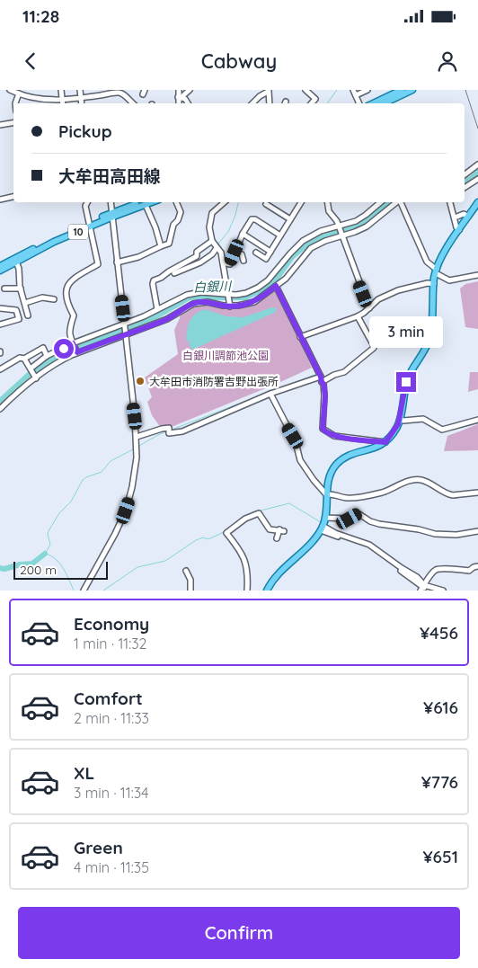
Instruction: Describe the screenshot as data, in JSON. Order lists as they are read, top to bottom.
{
  "streets": {
    "main road": ["10"]
  },
  "water": ["白銀川"],
  "parks": ["白銀川調節池公園"],
  "places": ["大牟田市消防署吉野出張所"],
  "scale_bar": "200 m",
  "page": {
    "status": "11:28",
    "header": "Cabway",
    "banner": ["Pickup", "大牟田高田線"],
    "bubble": "3 min",
    "scale": "200 m",
    "list": [
      {
        "name": "Economy",
        "note": "1 min · 11:32",
        "value": "¥456"
      },
      {
        "name": "Comfort",
        "note": "2 min · 11:33",
        "value": "¥616"
      },
      {
        "name": "XL",
        "note": "3 min · 11:34",
        "value": "¥776"
      },
      {
        "name": "Green",
        "note": "4 min · 11:35",
        "value": "¥651"
      }
    ],
    "buttons": "Confirm"
  }
}
